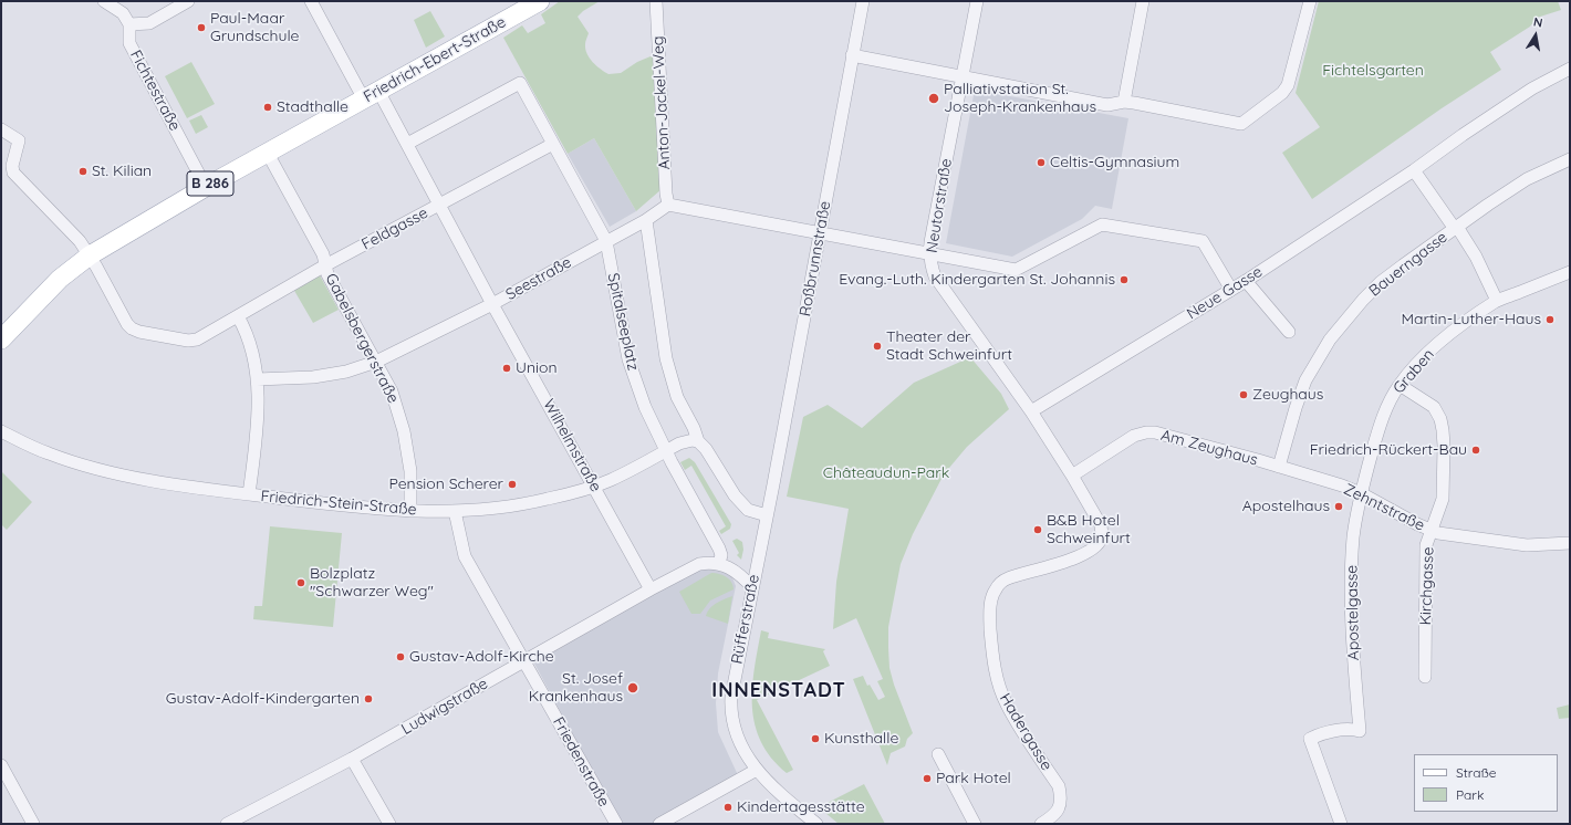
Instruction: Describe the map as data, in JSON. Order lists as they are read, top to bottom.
{
  "streets": {
    "main road": ["Friedrich-Ebert-Straße", "B 286"],
    "street": [
      "Fichtestraße",
      "Anton-Jackel-Weg",
      "Neutorstraße",
      "Feldgasse",
      "Roßbrunnstraße",
      "Bauerngasse",
      "Seestraße",
      "Neue Gasse",
      "Spitalseeplatz",
      "Gabelsbergerstraße",
      "Graben",
      "Wilhelmstraße",
      "Am Zeughaus",
      "Friedrich-Stein-Straße",
      "Zehntstraße",
      "Kirchgasse",
      "Apostelgasse",
      "Rüfferstraße",
      "Ludwigstraße",
      "Hadergasse",
      "Friedenstraße"
    ]
  },
  "crossings": [
    ["Friedrich-Ebert-Straße", "Fichtestraße"],
    ["Friedrich-Ebert-Straße", "Feldgasse"],
    ["Friedrich-Ebert-Straße", "Gabelsbergerstraße"],
    ["Friedrich-Ebert-Straße", "Wilhelmstraße"],
    ["Anton-Jackel-Weg", "Seestraße"],
    ["Neutorstraße", "Neue Gasse"],
    ["Neutorstraße", "Am Zeughaus"],
    ["Neutorstraße", "Hadergasse"],
    ["Feldgasse", "Spitalseeplatz"],
    ["Feldgasse", "Gabelsbergerstraße"],
    ["Feldgasse", "Wilhelmstraße"],
    ["Roßbrunnstraße", "Rüfferstraße"],
    ["Bauerngasse", "Am Zeughaus"],
    ["Bauerngasse", "Zehntstraße"],
    ["Seestraße", "Spitalseeplatz"],
    ["Seestraße", "Gabelsbergerstraße"],
    ["Seestraße", "Wilhelmstraße"],
    ["Spitalseeplatz", "Wilhelmstraße"],
    ["Spitalseeplatz", "Friedrich-Stein-Straße"],
    ["Spitalseeplatz", "Ludwigstraße"],
    ["Gabelsbergerstraße", "Friedrich-Stein-Straße"],
    ["Graben", "Zehntstraße"],
    ["Graben", "Kirchgasse"],
    ["Graben", "Apostelgasse"],
    ["Wilhelmstraße", "Friedrich-Stein-Straße"],
    ["Wilhelmstraße", "Ludwigstraße"],
    ["Am Zeughaus", "Zehntstraße"],
    ["Friedrich-Stein-Straße", "Friedenstraße"],
    ["Zehntstraße", "Kirchgasse"],
    ["Zehntstraße", "Apostelgasse"],
    ["Ludwigstraße", "Friedenstraße"]
  ],
  "districts": ["INNENSTADT"],
  "parks": ["Fichtelsgarten", "Châteaudun-Park"],
  "places": [
    "Paul-Maar Grundschule",
    "Palliativstation St. Joseph-Krankenhaus",
    "Stadthalle",
    "Celtis-Gymnasium",
    "St. Kilian",
    "Evang.-Luth. Kindergarten St. Johannis",
    "Martin-Luther-Haus",
    "Theater der Stadt Schweinfurt",
    "Union",
    "Zeughaus",
    "Friedrich-Rückert-Bau",
    "Pension Scherer",
    "Apostelhaus",
    "B&B Hotel Schweinfurt",
    "Bolzplatz \"Schwarzer Weg\"",
    "Gustav-Adolf-Kirche",
    "St. Josef Krankenhaus",
    "Gustav-Adolf-Kindergarten",
    "Kunsthalle",
    "Park Hotel",
    "Kindertagesstätte"
  ],
  "legend": ["Straße", "Park"],
  "north": "top"
}
